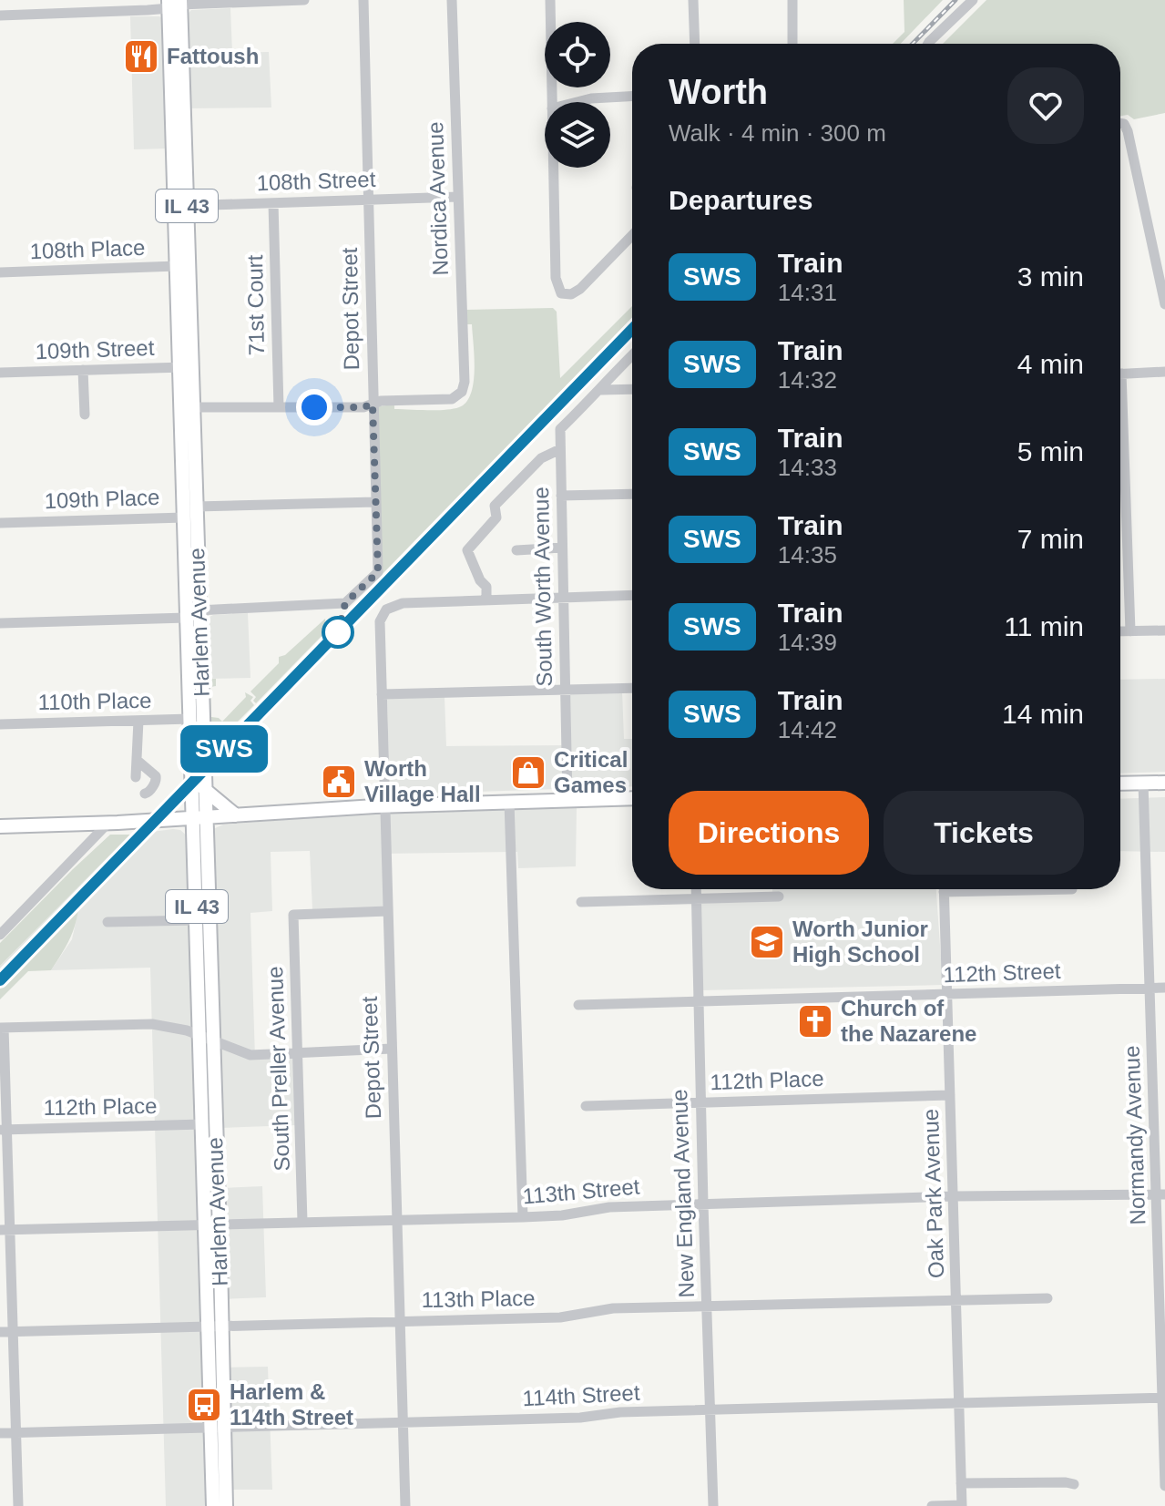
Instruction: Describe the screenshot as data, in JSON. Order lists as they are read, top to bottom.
{
  "streets": {
    "main road": ["IL 43", "Harlem Avenue"],
    "street": [
      "108th Street",
      "Nordica Avenue",
      "108th Place",
      "71st Court",
      "Depot Street",
      "109th Street",
      "109th Place",
      "South Worth Avenue",
      "110th Place",
      "112th Street",
      "South Preller Avenue",
      "112th Place",
      "Normandy Avenue",
      "113th Street",
      "New England Avenue",
      "Oak Park Avenue",
      "113th Place",
      "114th Street"
    ]
  },
  "crossings": [
    ["108th Street", "Nordica Avenue"],
    ["108th Street", "71st Court"],
    ["108th Street", "Depot Street"],
    ["108th Street", "Harlem Avenue"],
    ["Nordica Avenue", "Depot Street"],
    ["108th Place", "Harlem Avenue"],
    ["Depot Street", "Harlem Avenue"],
    ["Depot Street", "South Preller Avenue"],
    ["Depot Street", "113th Street"],
    ["Depot Street", "113th Place"],
    ["Depot Street", "114th Street"],
    ["109th Street", "Harlem Avenue"],
    ["109th Place", "Harlem Avenue"],
    ["Harlem Avenue", "110th Place"],
    ["Harlem Avenue", "112th Place"],
    ["Harlem Avenue", "113th Street"],
    ["Harlem Avenue", "113th Place"],
    ["Harlem Avenue", "114th Street"],
    ["112th Street", "Normandy Avenue"],
    ["112th Street", "New England Avenue"],
    ["112th Street", "Oak Park Avenue"],
    ["South Preller Avenue", "113th Street"],
    ["112th Place", "New England Avenue"],
    ["112th Place", "Oak Park Avenue"],
    ["Normandy Avenue", "113th Street"],
    ["Normandy Avenue", "114th Street"],
    ["113th Street", "New England Avenue"],
    ["113th Street", "Oak Park Avenue"],
    ["New England Avenue", "113th Place"],
    ["New England Avenue", "114th Street"],
    ["Oak Park Avenue", "113th Place"],
    ["Oak Park Avenue", "114th Street"]
  ],
  "places": {
    "restaurant": ["Fattoush"],
    "shop": ["Critical Games"],
    "public building": ["Worth Village Hall"],
    "school or university": ["Worth Junior High School"],
    "church": ["Church of the Nazarene"],
    "bus stop": ["Harlem & 114th Street"]
  },
  "page": {
    "on_map": "SWS",
    "heading": [
      ["Worth", "Walk · 4 min · 300 m"],
      "Departures"
    ],
    "list": [
      {
        "mark": "SWS",
        "name": "Train",
        "note": "14:31",
        "value": "3 min"
      },
      {
        "mark": "SWS",
        "name": "Train",
        "note": "14:32",
        "value": "4 min"
      },
      {
        "mark": "SWS",
        "name": "Train",
        "note": "14:33",
        "value": "5 min"
      },
      {
        "mark": "SWS",
        "name": "Train",
        "note": "14:35",
        "value": "7 min"
      },
      {
        "mark": "SWS",
        "name": "Train",
        "note": "14:39",
        "value": "11 min"
      },
      {
        "mark": "SWS",
        "name": "Train",
        "note": "14:42",
        "value": "14 min"
      }
    ],
    "buttons": ["Directions", "Tickets"]
  }
}
